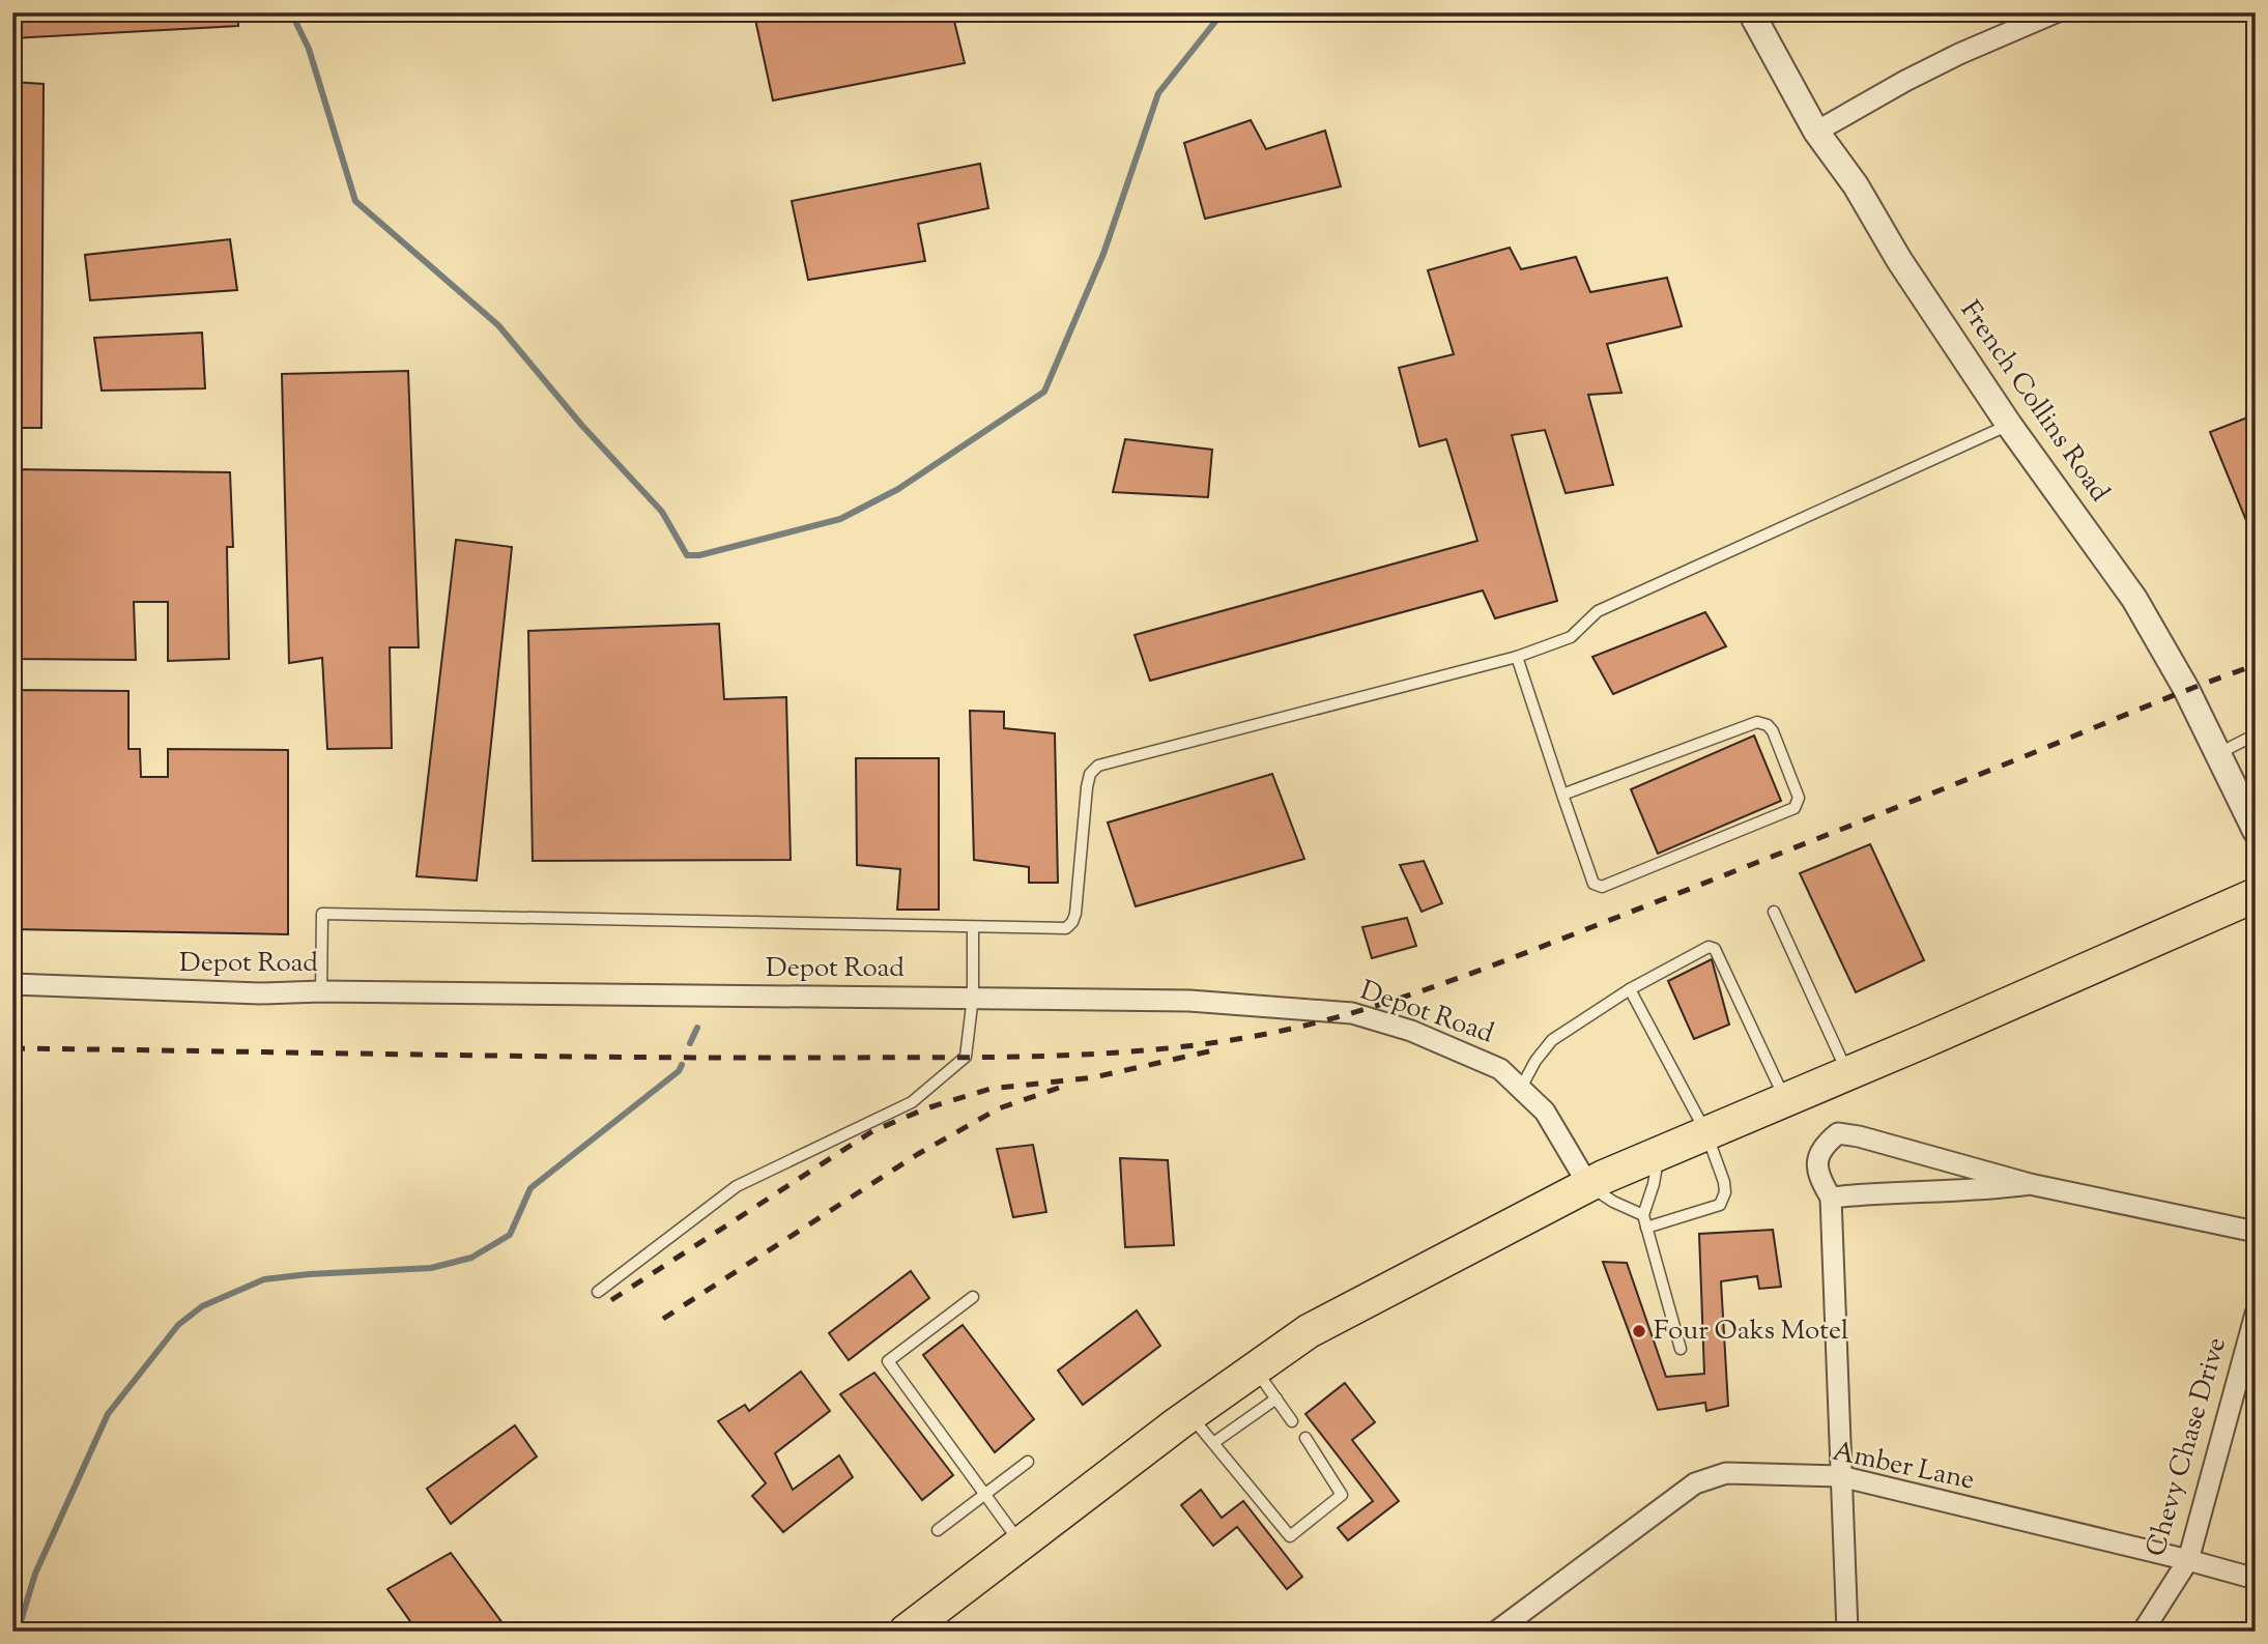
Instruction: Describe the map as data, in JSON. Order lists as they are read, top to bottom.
{
  "streets": {
    "street": [
      "French Collins Road",
      "Depot Road",
      "Chevy Chase Drive",
      "Amber Lane"
    ]
  },
  "crossings": [
    ["Chevy Chase Drive", "Amber Lane"]
  ],
  "places": ["Four Oaks Motel"]
}
